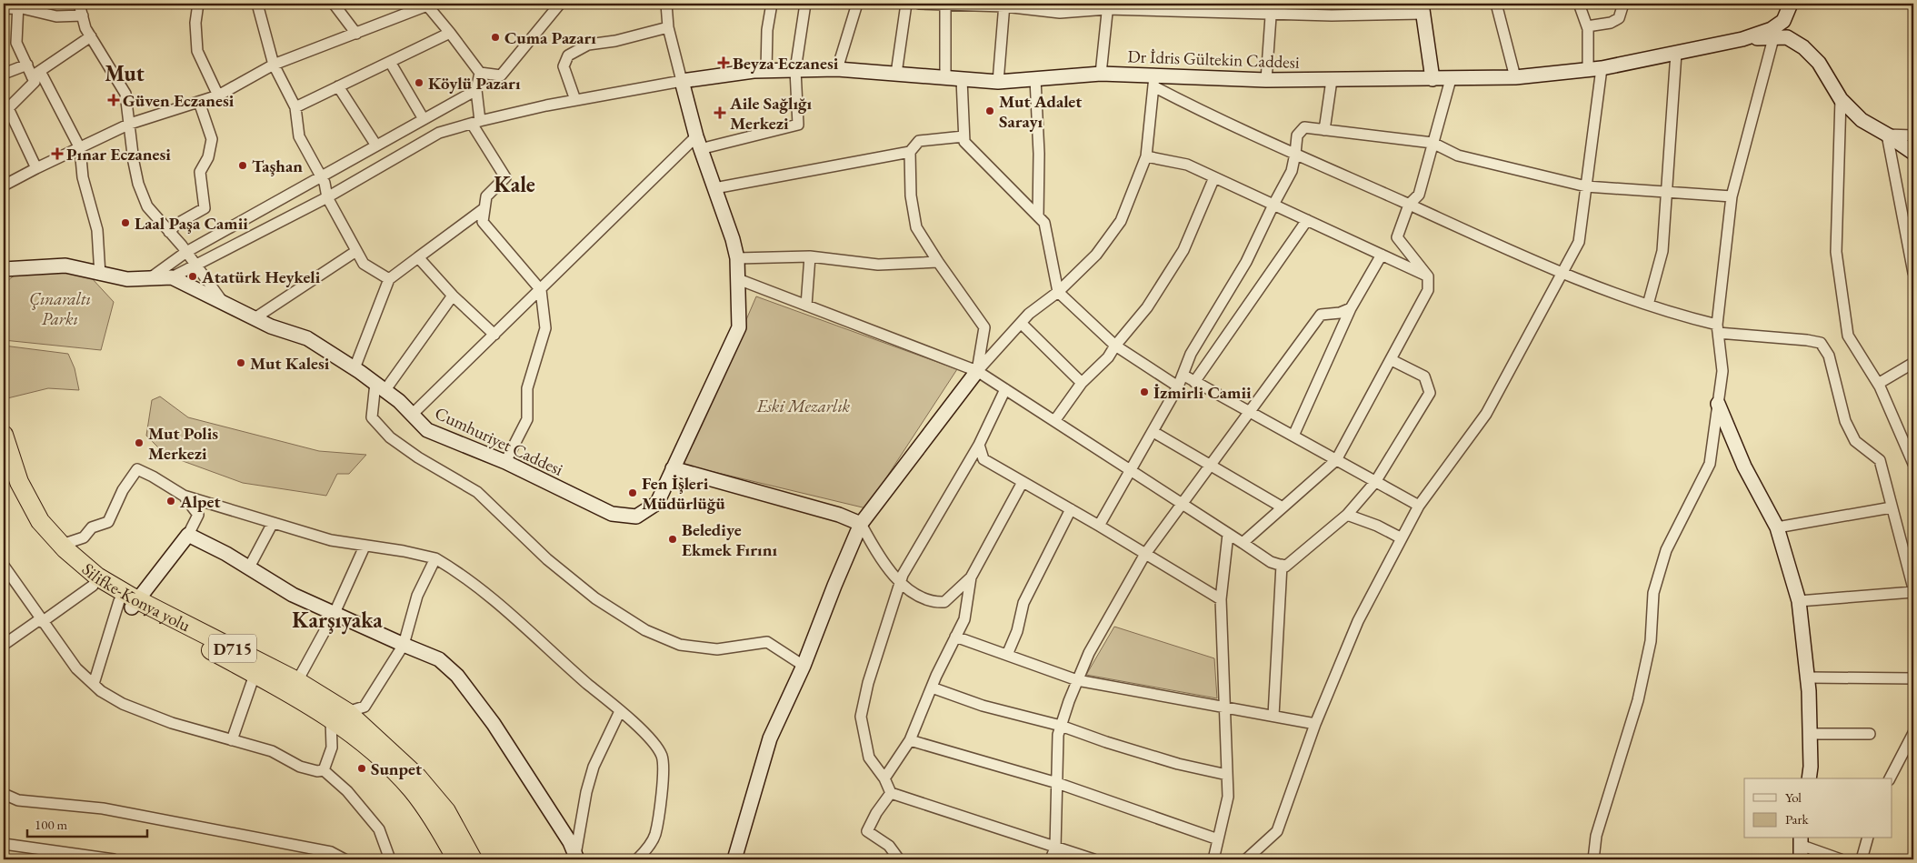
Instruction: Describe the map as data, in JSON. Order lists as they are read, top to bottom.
{
  "streets": {
    "highway": ["Silifke-Konya yolu", "D715"],
    "street": ["Dr İdris Gültekin Caddesi", "Cumhuriyet Caddesi"]
  },
  "districts": ["Mut", "Kale", "Karşıyaka"],
  "parks": ["Çınaraltı Parkı", "Eski Mezarlık"],
  "places": {
    "other": [
      "Cuma Pazarı",
      "Köylü Pazarı",
      "Mut Adalet Sarayı",
      "Taşhan",
      "Laal Paşa Camii",
      "Atatürk Heykeli",
      "Mut Kalesi",
      "İzmirli Camii",
      "Mut Polis Merkezi",
      "Fen İşleri Müdürlüğü",
      "Alpet",
      "Belediye Ekmek Fırını",
      "Sunpet"
    ],
    "health": [
      "Beyza Eczanesi",
      "Güven Eczanesi",
      "Aile Sağlığı Merkezi",
      "Pınar Eczanesi"
    ]
  },
  "legend": ["Yol", "Park"],
  "scale_bar": "100 m"
}
